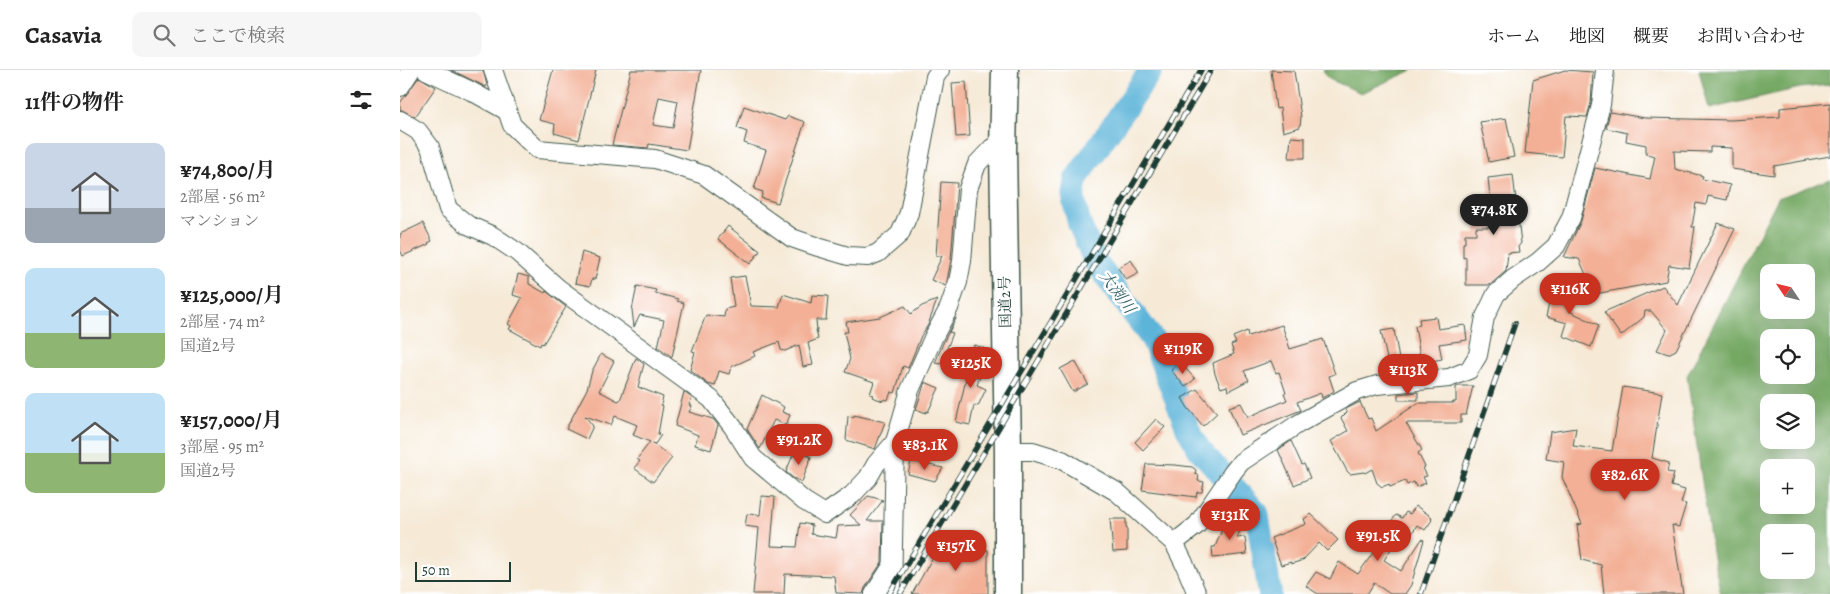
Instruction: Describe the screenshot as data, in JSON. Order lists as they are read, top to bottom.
{
  "streets": {
    "highway": ["国道2号"]
  },
  "water": ["大渕川"],
  "scale_bar": "50 m",
  "north": "top left",
  "page": {
    "header": "Casavia",
    "search": "ここで検索",
    "nav": [
      "ホーム",
      "地図",
      "概要",
      "お問い合わせ"
    ],
    "heading": "11件の物件",
    "list": [
      {
        "name": "¥74,800/月",
        "note": "2部屋 · 56 m² · マンション"
      },
      {
        "name": "¥125,000/月",
        "note": "2部屋 · 74 m² · 国道2号"
      },
      {
        "name": "¥157,000/月",
        "note": "3部屋 · 95 m² · 国道2号"
      }
    ],
    "price": [
      "¥74.8K",
      "¥116K",
      "¥119K",
      "¥125K",
      "¥113K",
      "¥91.2K",
      "¥83.1K",
      "¥82.6K",
      "¥131K",
      "¥91.5K",
      "¥157K"
    ],
    "map_buttons": ["+", "−"],
    "scale": "50 m"
  }
}
